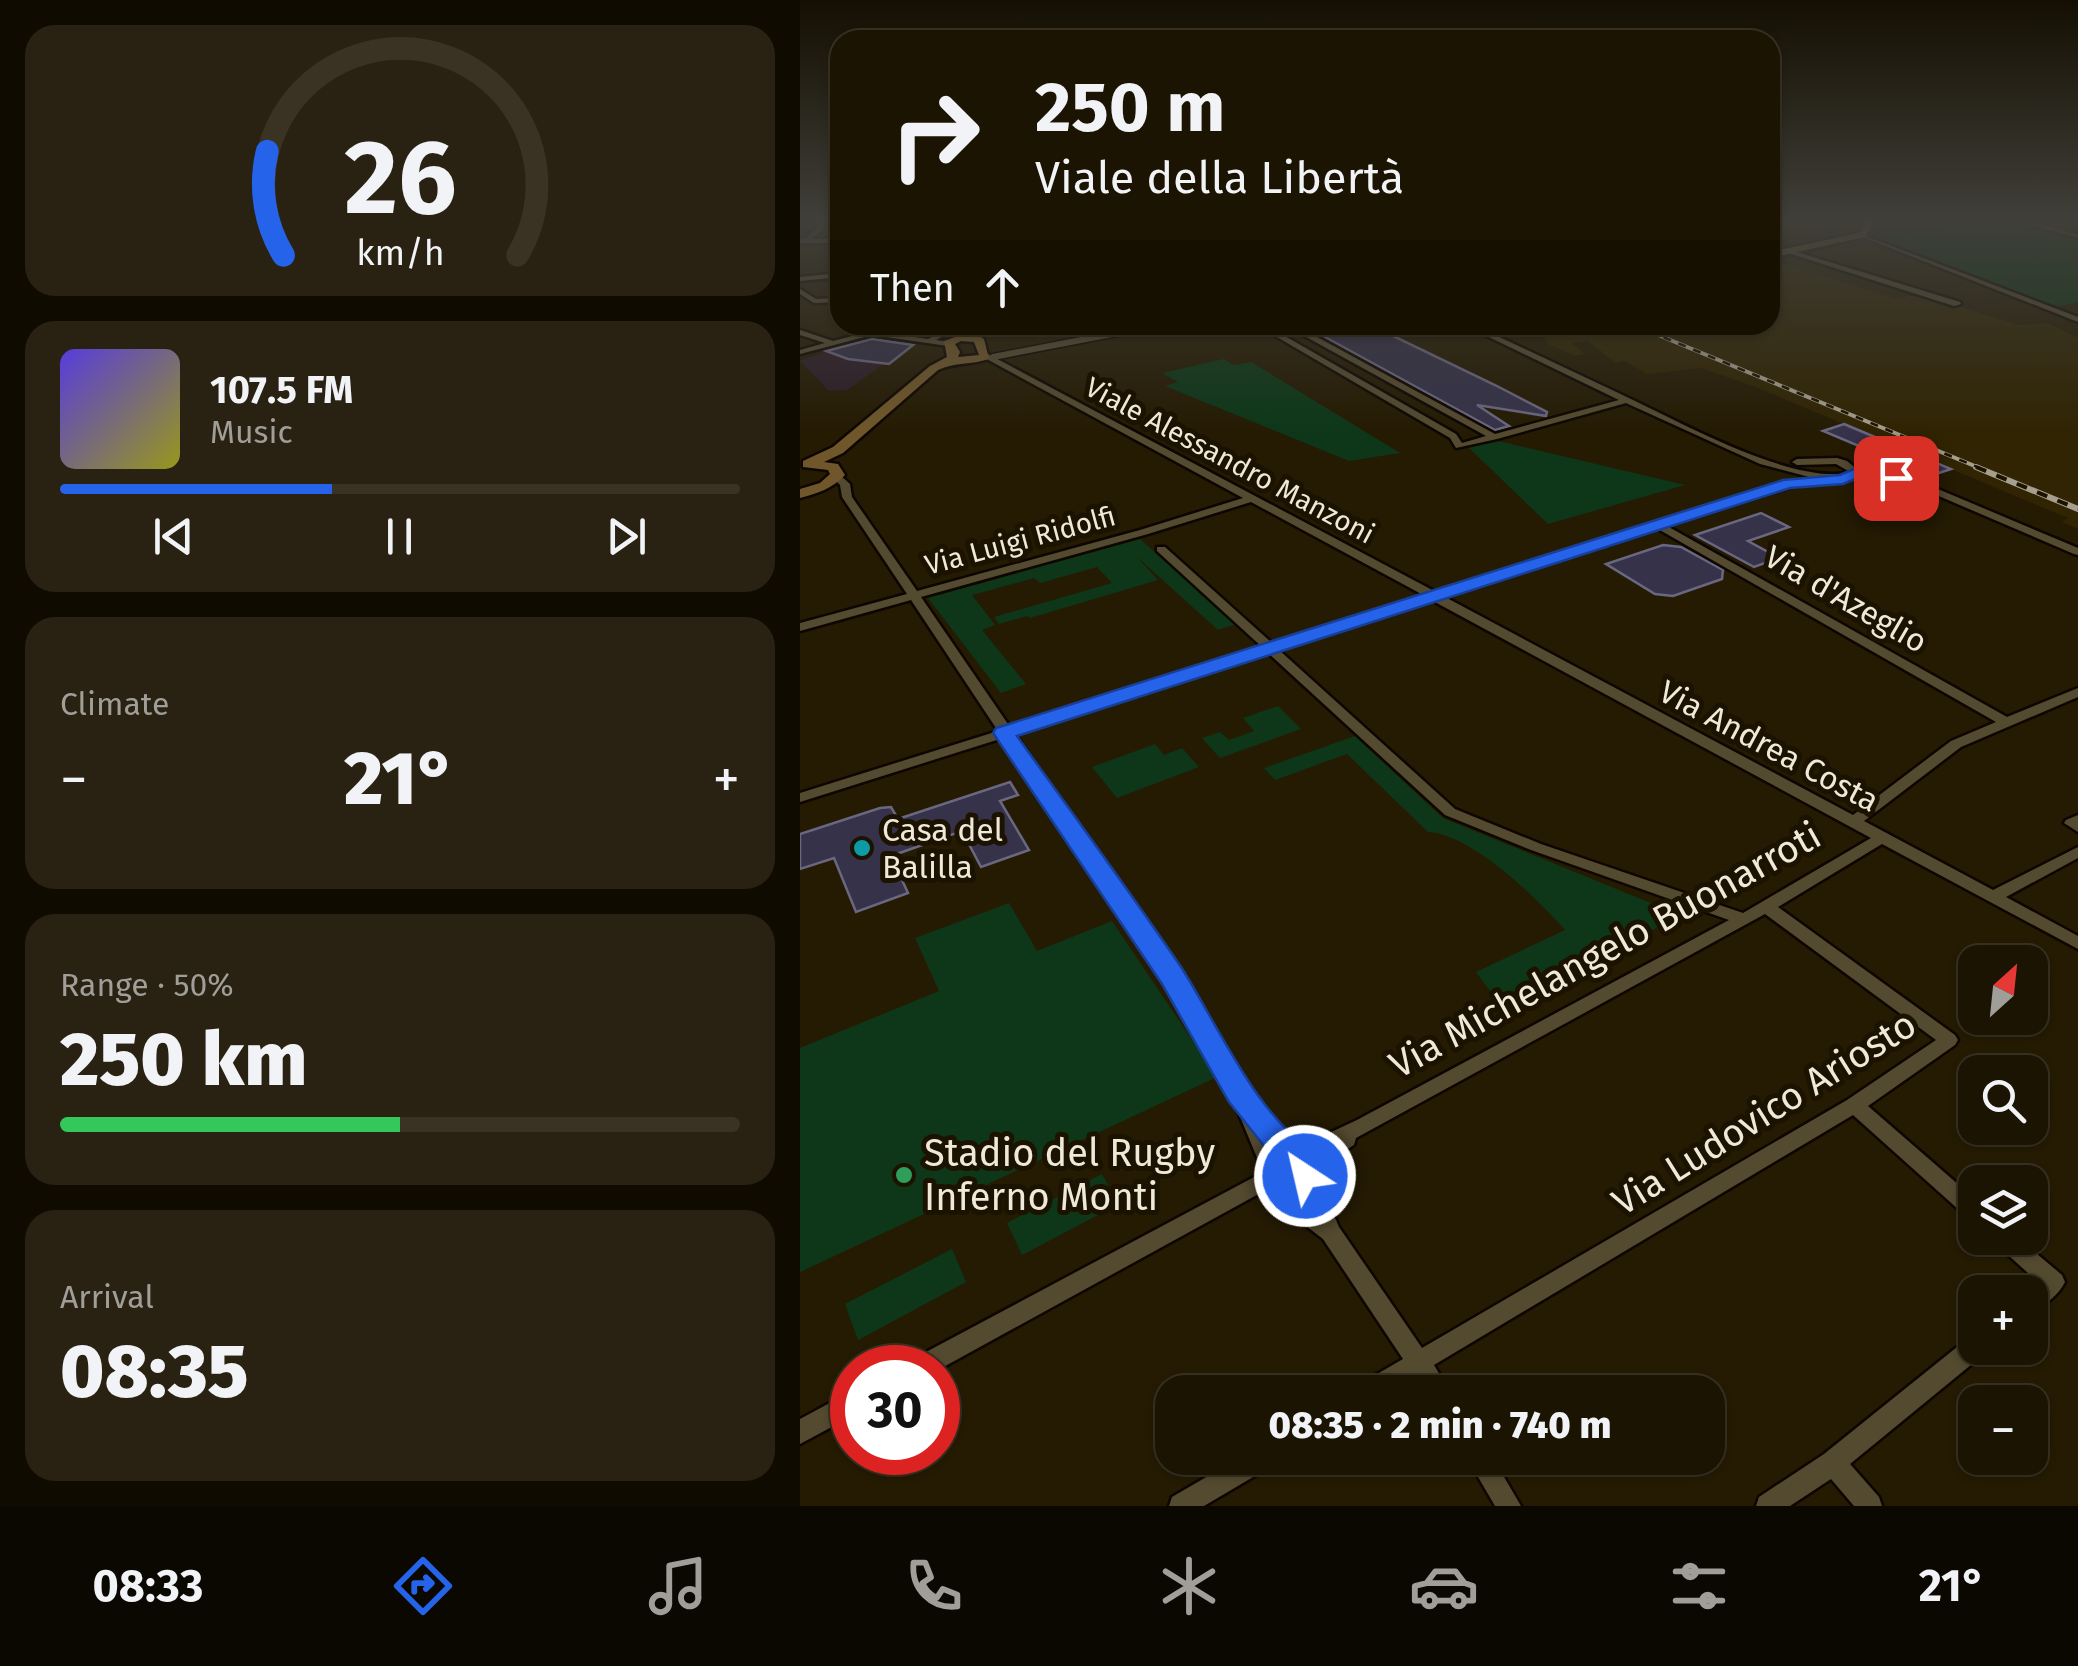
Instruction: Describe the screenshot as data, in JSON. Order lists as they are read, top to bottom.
{
  "streets": {
    "street": [
      "Viale Alessandro Manzoni",
      "Via Luigi Ridolfi",
      "Via d'Azeglio",
      "Via Andrea Costa",
      "Via Michelangelo Buonarroti",
      "Via Ludovico Ariosto"
    ]
  },
  "crossings": [
    ["Viale Alessandro Manzoni", "Via Luigi Ridolfi"],
    ["Viale Alessandro Manzoni", "Via Andrea Costa"],
    ["Via Andrea Costa", "Via Michelangelo Buonarroti"],
    ["Via Michelangelo Buonarroti", "Via Ludovico Ariosto"]
  ],
  "places": ["Casa del Balilla", "Stadio del Rugby Inferno Monti"],
  "north": "top right",
  "page": {
    "turn": ["250 m", "Viale della Libertà"],
    "then": "Then",
    "song": ["107.5 FM", "Music"],
    "tile": [
      "Climate",
      ["Range · 50%", "250 km"],
      ["Arrival", "08:35"]
    ],
    "heat": ["−", "21°", "+"],
    "map_buttons": ["+", "−"],
    "limit": "30",
    "trip": "08:35 · 2 min · 740 m",
    "tabs": ["08:33", "21°"],
    "gauge": ["26", "km/h"]
  }
}
